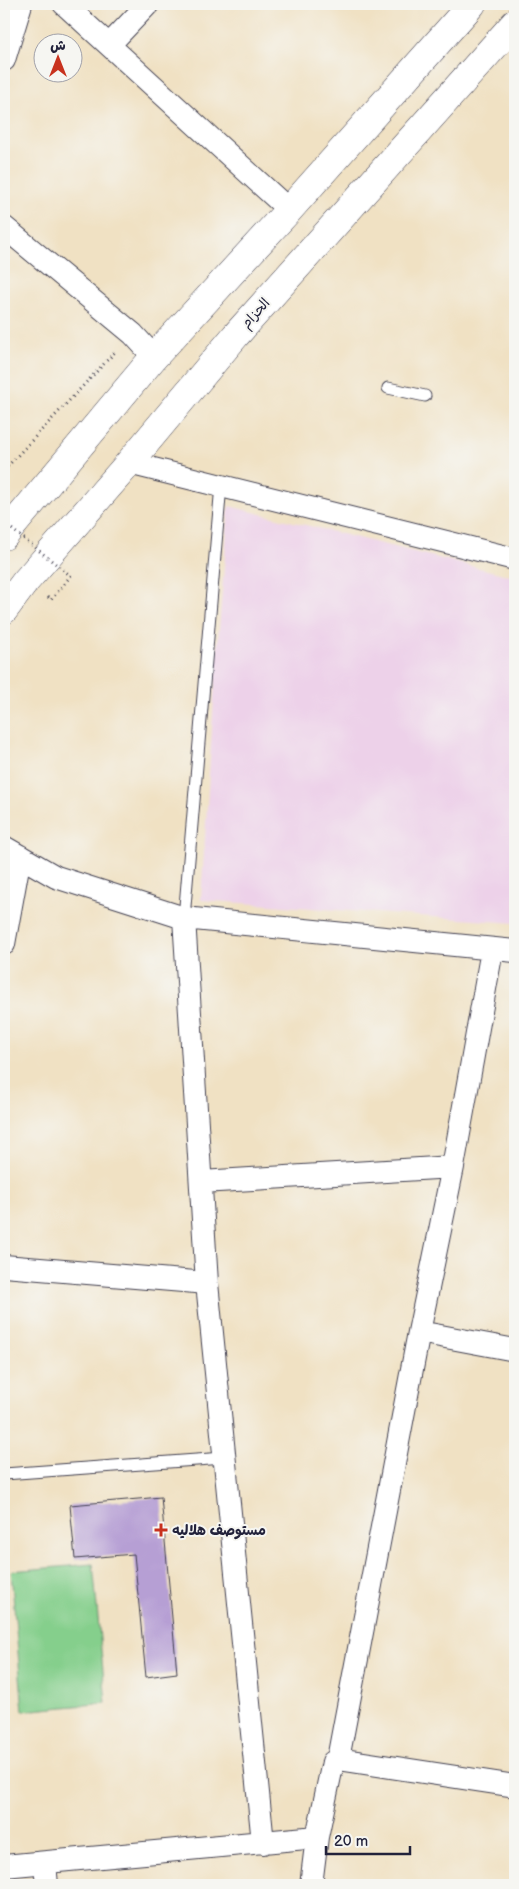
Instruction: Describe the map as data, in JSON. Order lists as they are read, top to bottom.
{
  "streets": {
    "main road": ["الحزام"]
  },
  "places": {
    "health": ["مستوصف هلاليه"]
  },
  "scale_bar": "20 m",
  "north": "top"
}
